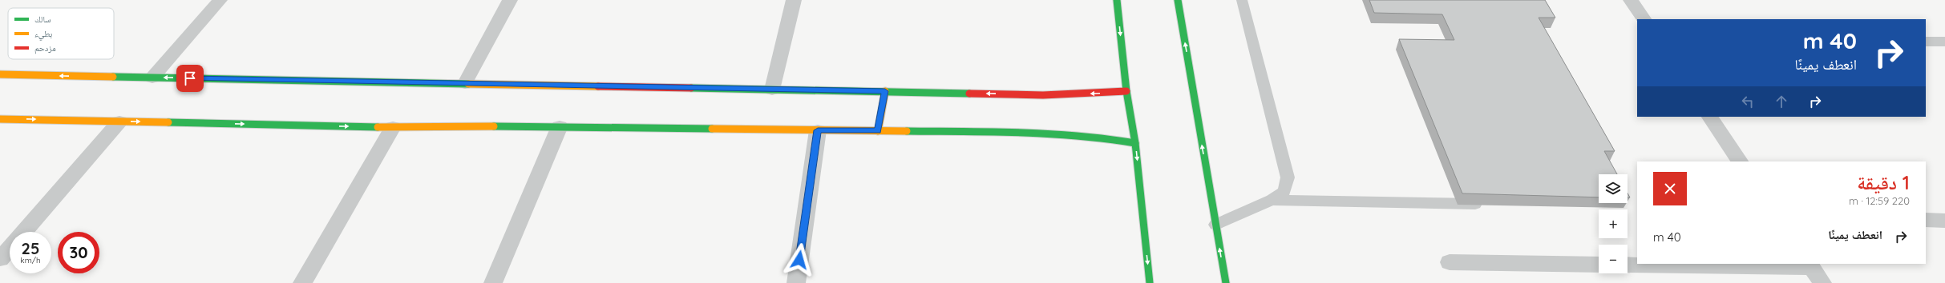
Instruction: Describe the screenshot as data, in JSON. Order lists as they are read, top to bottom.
{
  "legend": ["سالك", "بطيء", "مزدحم"],
  "page": {
    "turn": ["40 m", "انعطف يمينًا"],
    "heading": ["1 دقيقة", "220 m · 12:59"],
    "map_buttons": ["+", "−"],
    "list": [
      {
        "name": "انعطف يمينًا",
        "value": "40 m"
      }
    ],
    "speed": "25 km/h",
    "limit": "30"
  }
}
